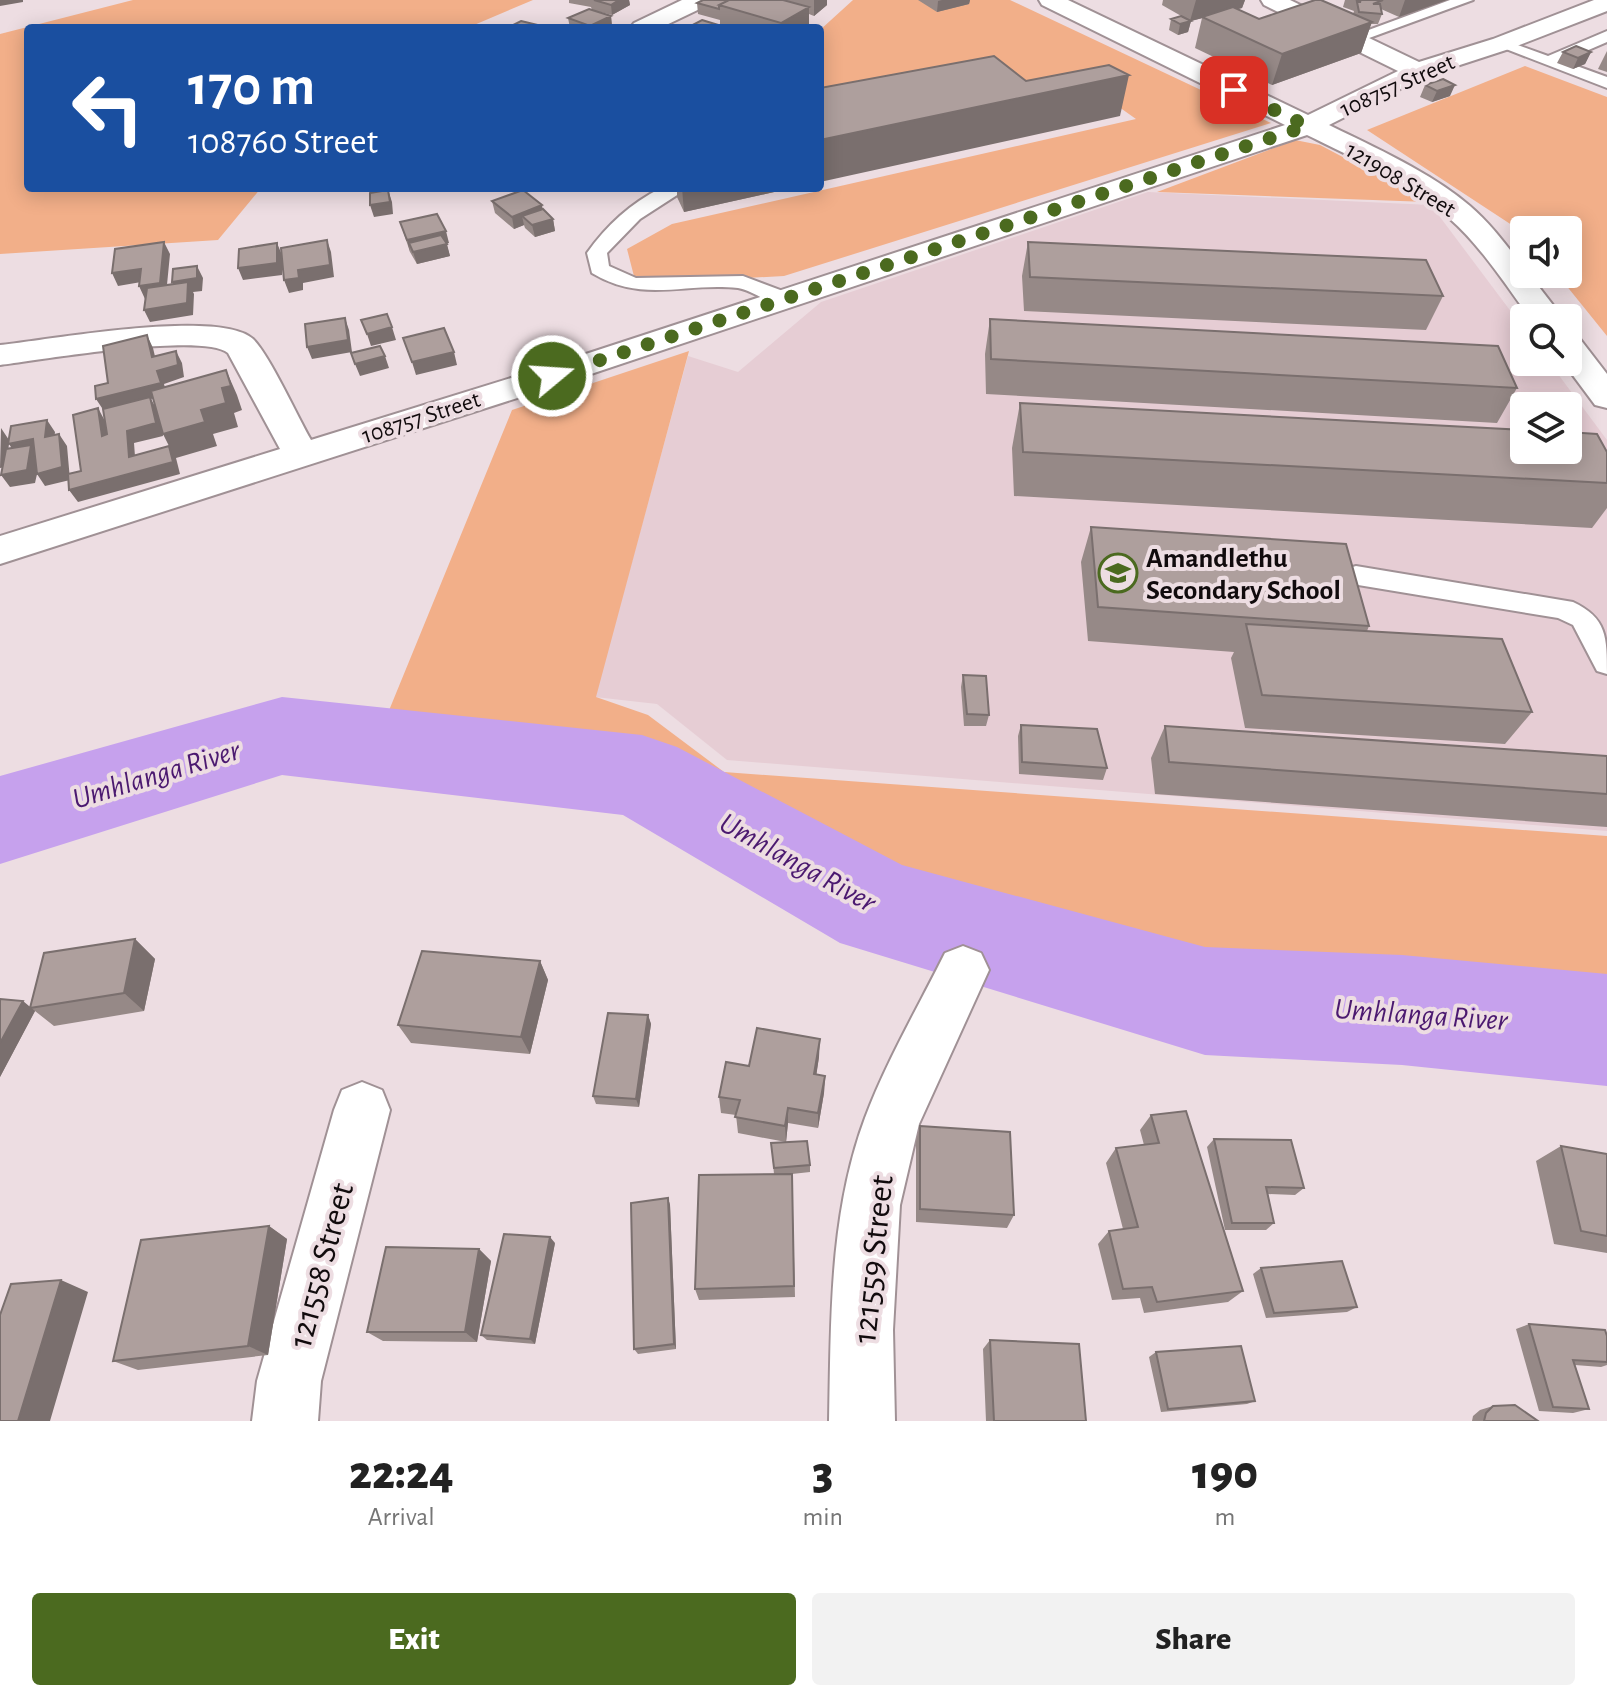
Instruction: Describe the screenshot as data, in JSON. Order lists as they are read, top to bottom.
{
  "streets": {
    "street": [
      "108757 Street",
      "121908 Street",
      "121559 Street",
      "121558 Street"
    ]
  },
  "crossings": [
    ["108757 Street", "121908 Street"]
  ],
  "water": ["Umhlanga River"],
  "places": {
    "school or university": ["Amandlethu Secondary School"]
  },
  "page": {
    "turn": ["170 m", "108760 Street"],
    "eta": [
      "22:24",
      "Arrival",
      "3",
      "min",
      "190",
      "m"
    ],
    "buttons": ["Exit", "Share"]
  }
}
